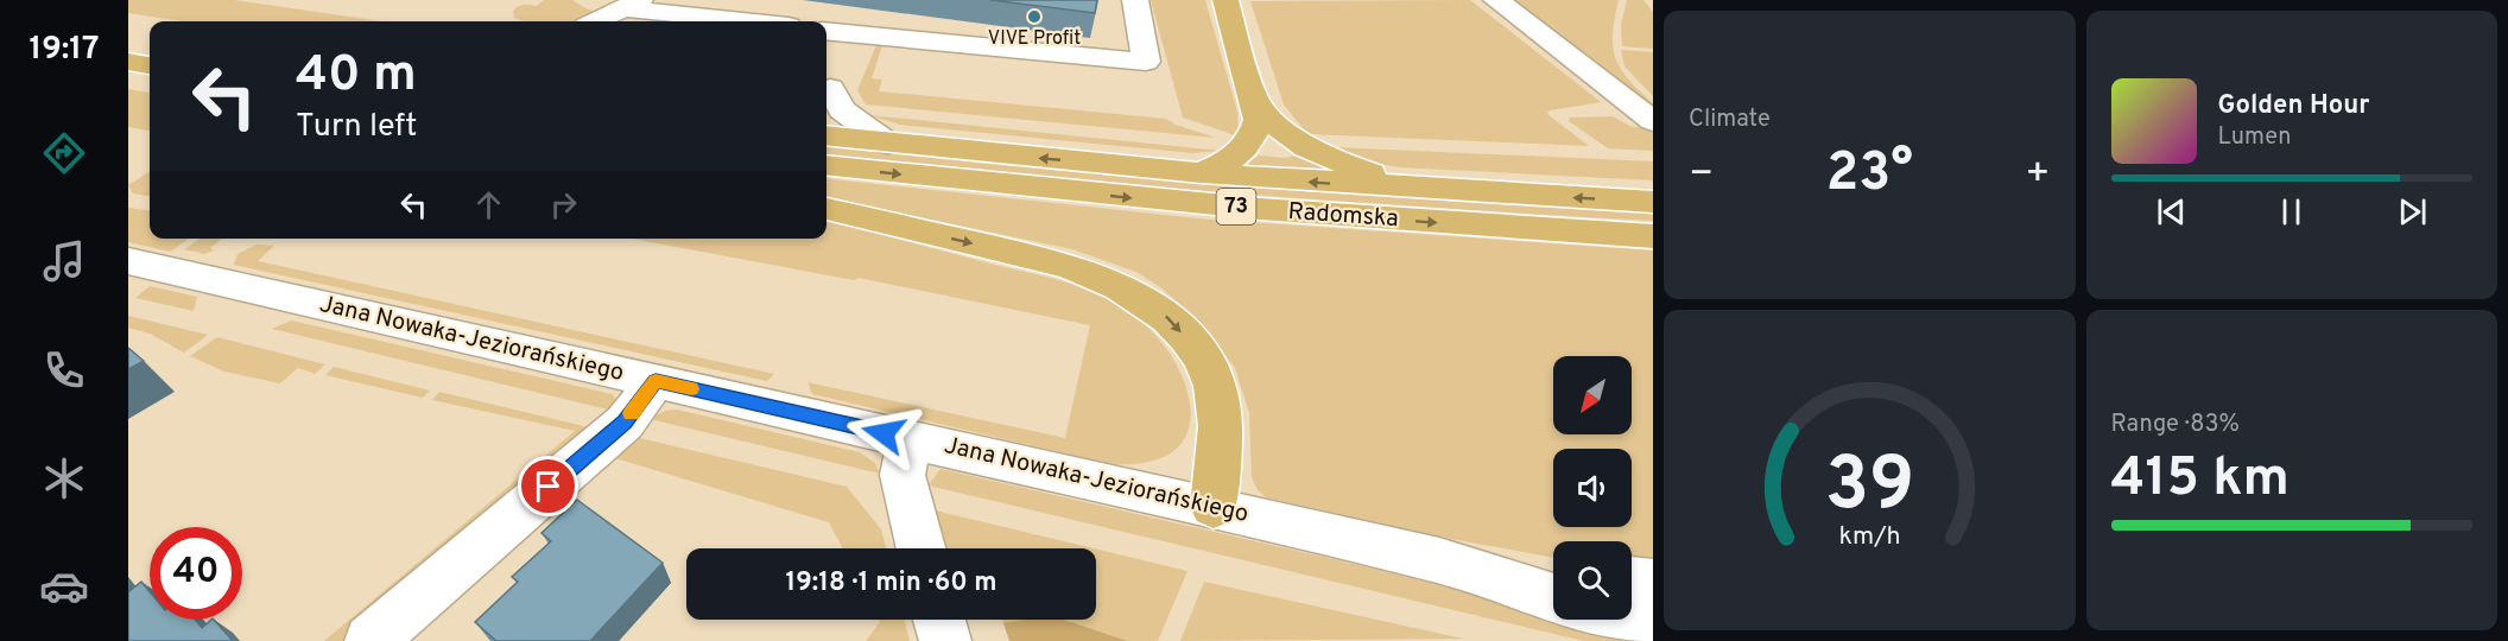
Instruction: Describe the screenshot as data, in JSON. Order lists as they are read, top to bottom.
{
  "streets": {
    "main road": ["73", "Radomska"],
    "street": ["Jana Nowaka-Jeziorańskiego"]
  },
  "places": ["VIVE Profit"],
  "north": "bottom left",
  "page": {
    "tabs": "19:17",
    "tile": [
      "Climate",
      ["Range · 83%", "415 km"]
    ],
    "turn": ["40 m", "Turn left"],
    "song": ["Golden Hour", "Lumen"],
    "heat": ["−", "23°", "+"],
    "limit": "40",
    "trip": "19:18 · 1 min · 60 m",
    "gauge": ["39", "km/h"]
  }
}
